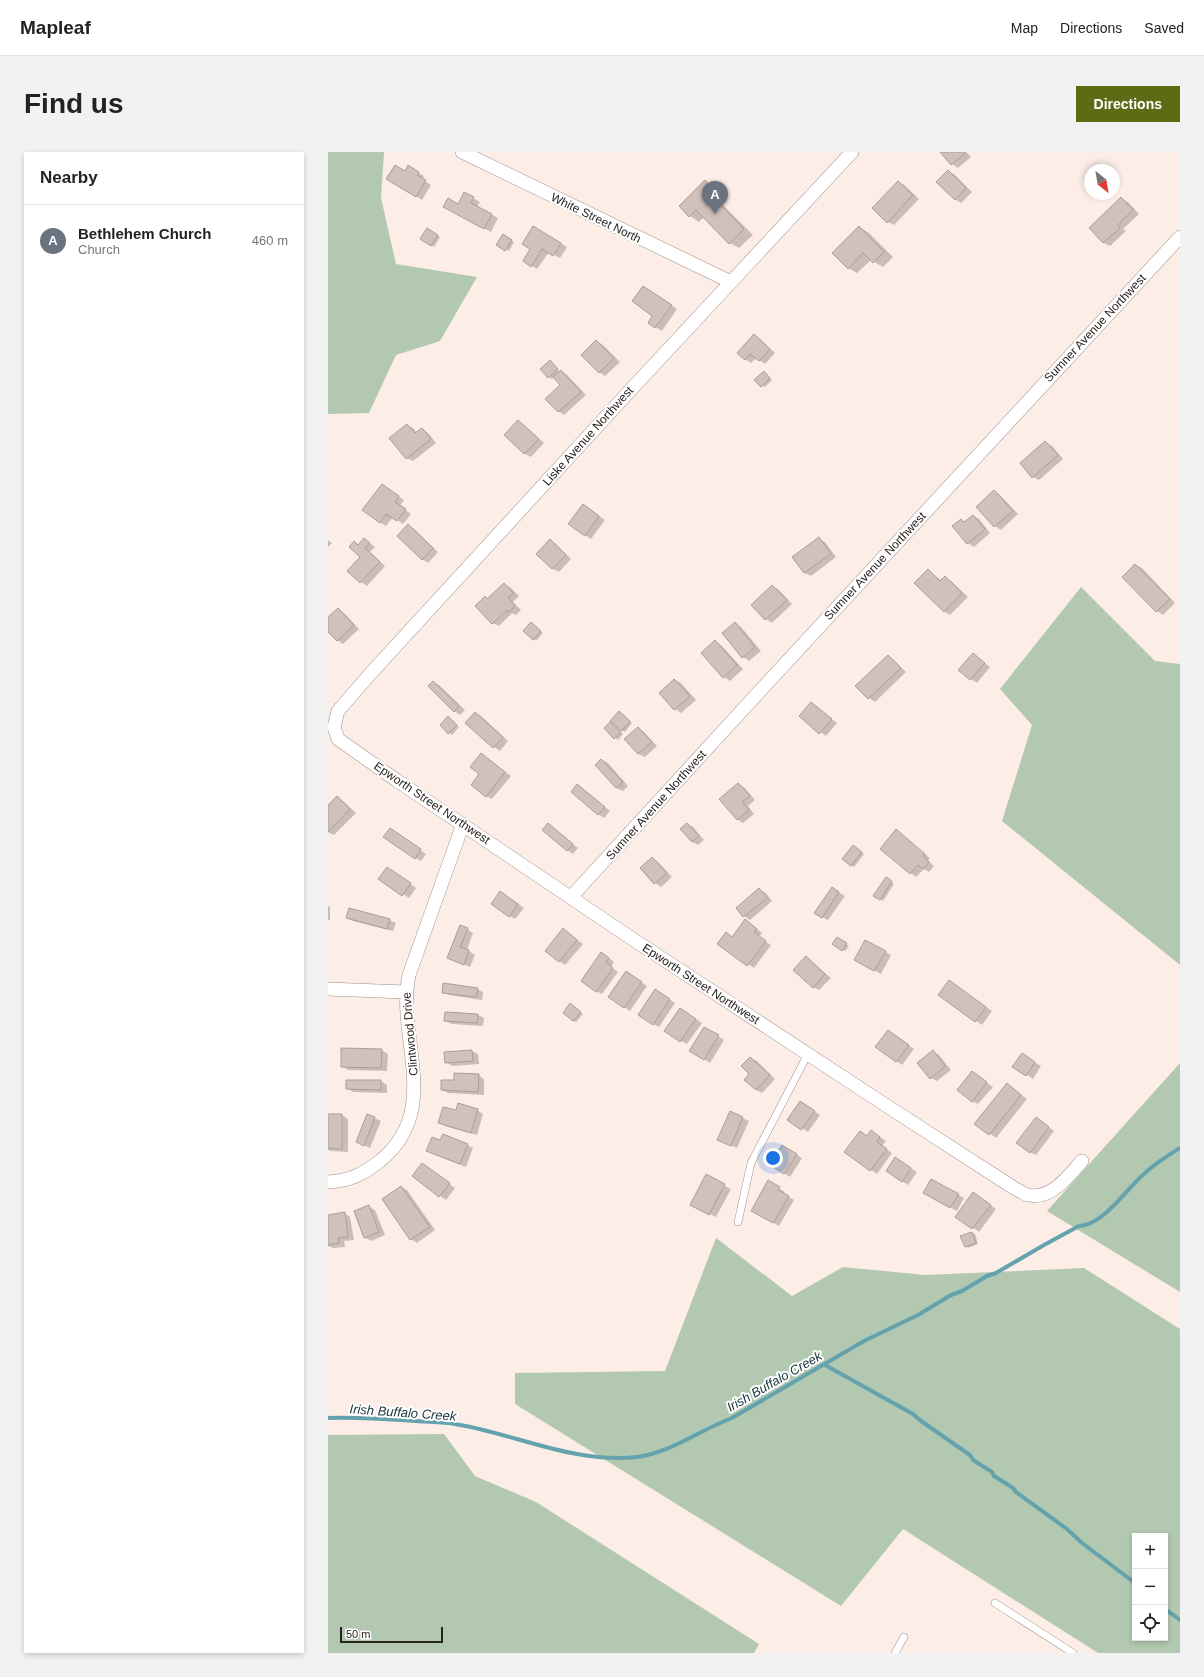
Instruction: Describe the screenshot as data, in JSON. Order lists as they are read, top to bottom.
{
  "streets": {
    "street": [
      "White Street North",
      "Sumner Avenue Northwest",
      "Liske Avenue Northwest",
      "Epworth Street Northwest",
      "Clintwood Drive"
    ]
  },
  "crossings": [
    ["White Street North", "Liske Avenue Northwest"],
    ["Sumner Avenue Northwest", "Epworth Street Northwest"],
    ["Liske Avenue Northwest", "Epworth Street Northwest"],
    ["Epworth Street Northwest", "Clintwood Drive"]
  ],
  "water": ["Irish Buffalo Creek"],
  "scale_bar": "50 m",
  "north": "bottom right",
  "page": {
    "header": "Mapleaf",
    "nav": ["Map", "Directions", "Saved"],
    "buttons": "Directions",
    "title": "Find us",
    "heading": "Nearby",
    "pins": "A",
    "list": [
      {
        "mark": "A",
        "name": "Bethlehem Church",
        "note": "Church",
        "value": "460 m"
      }
    ],
    "map_buttons": ["+", "−"],
    "scale": "50 m"
  }
}
